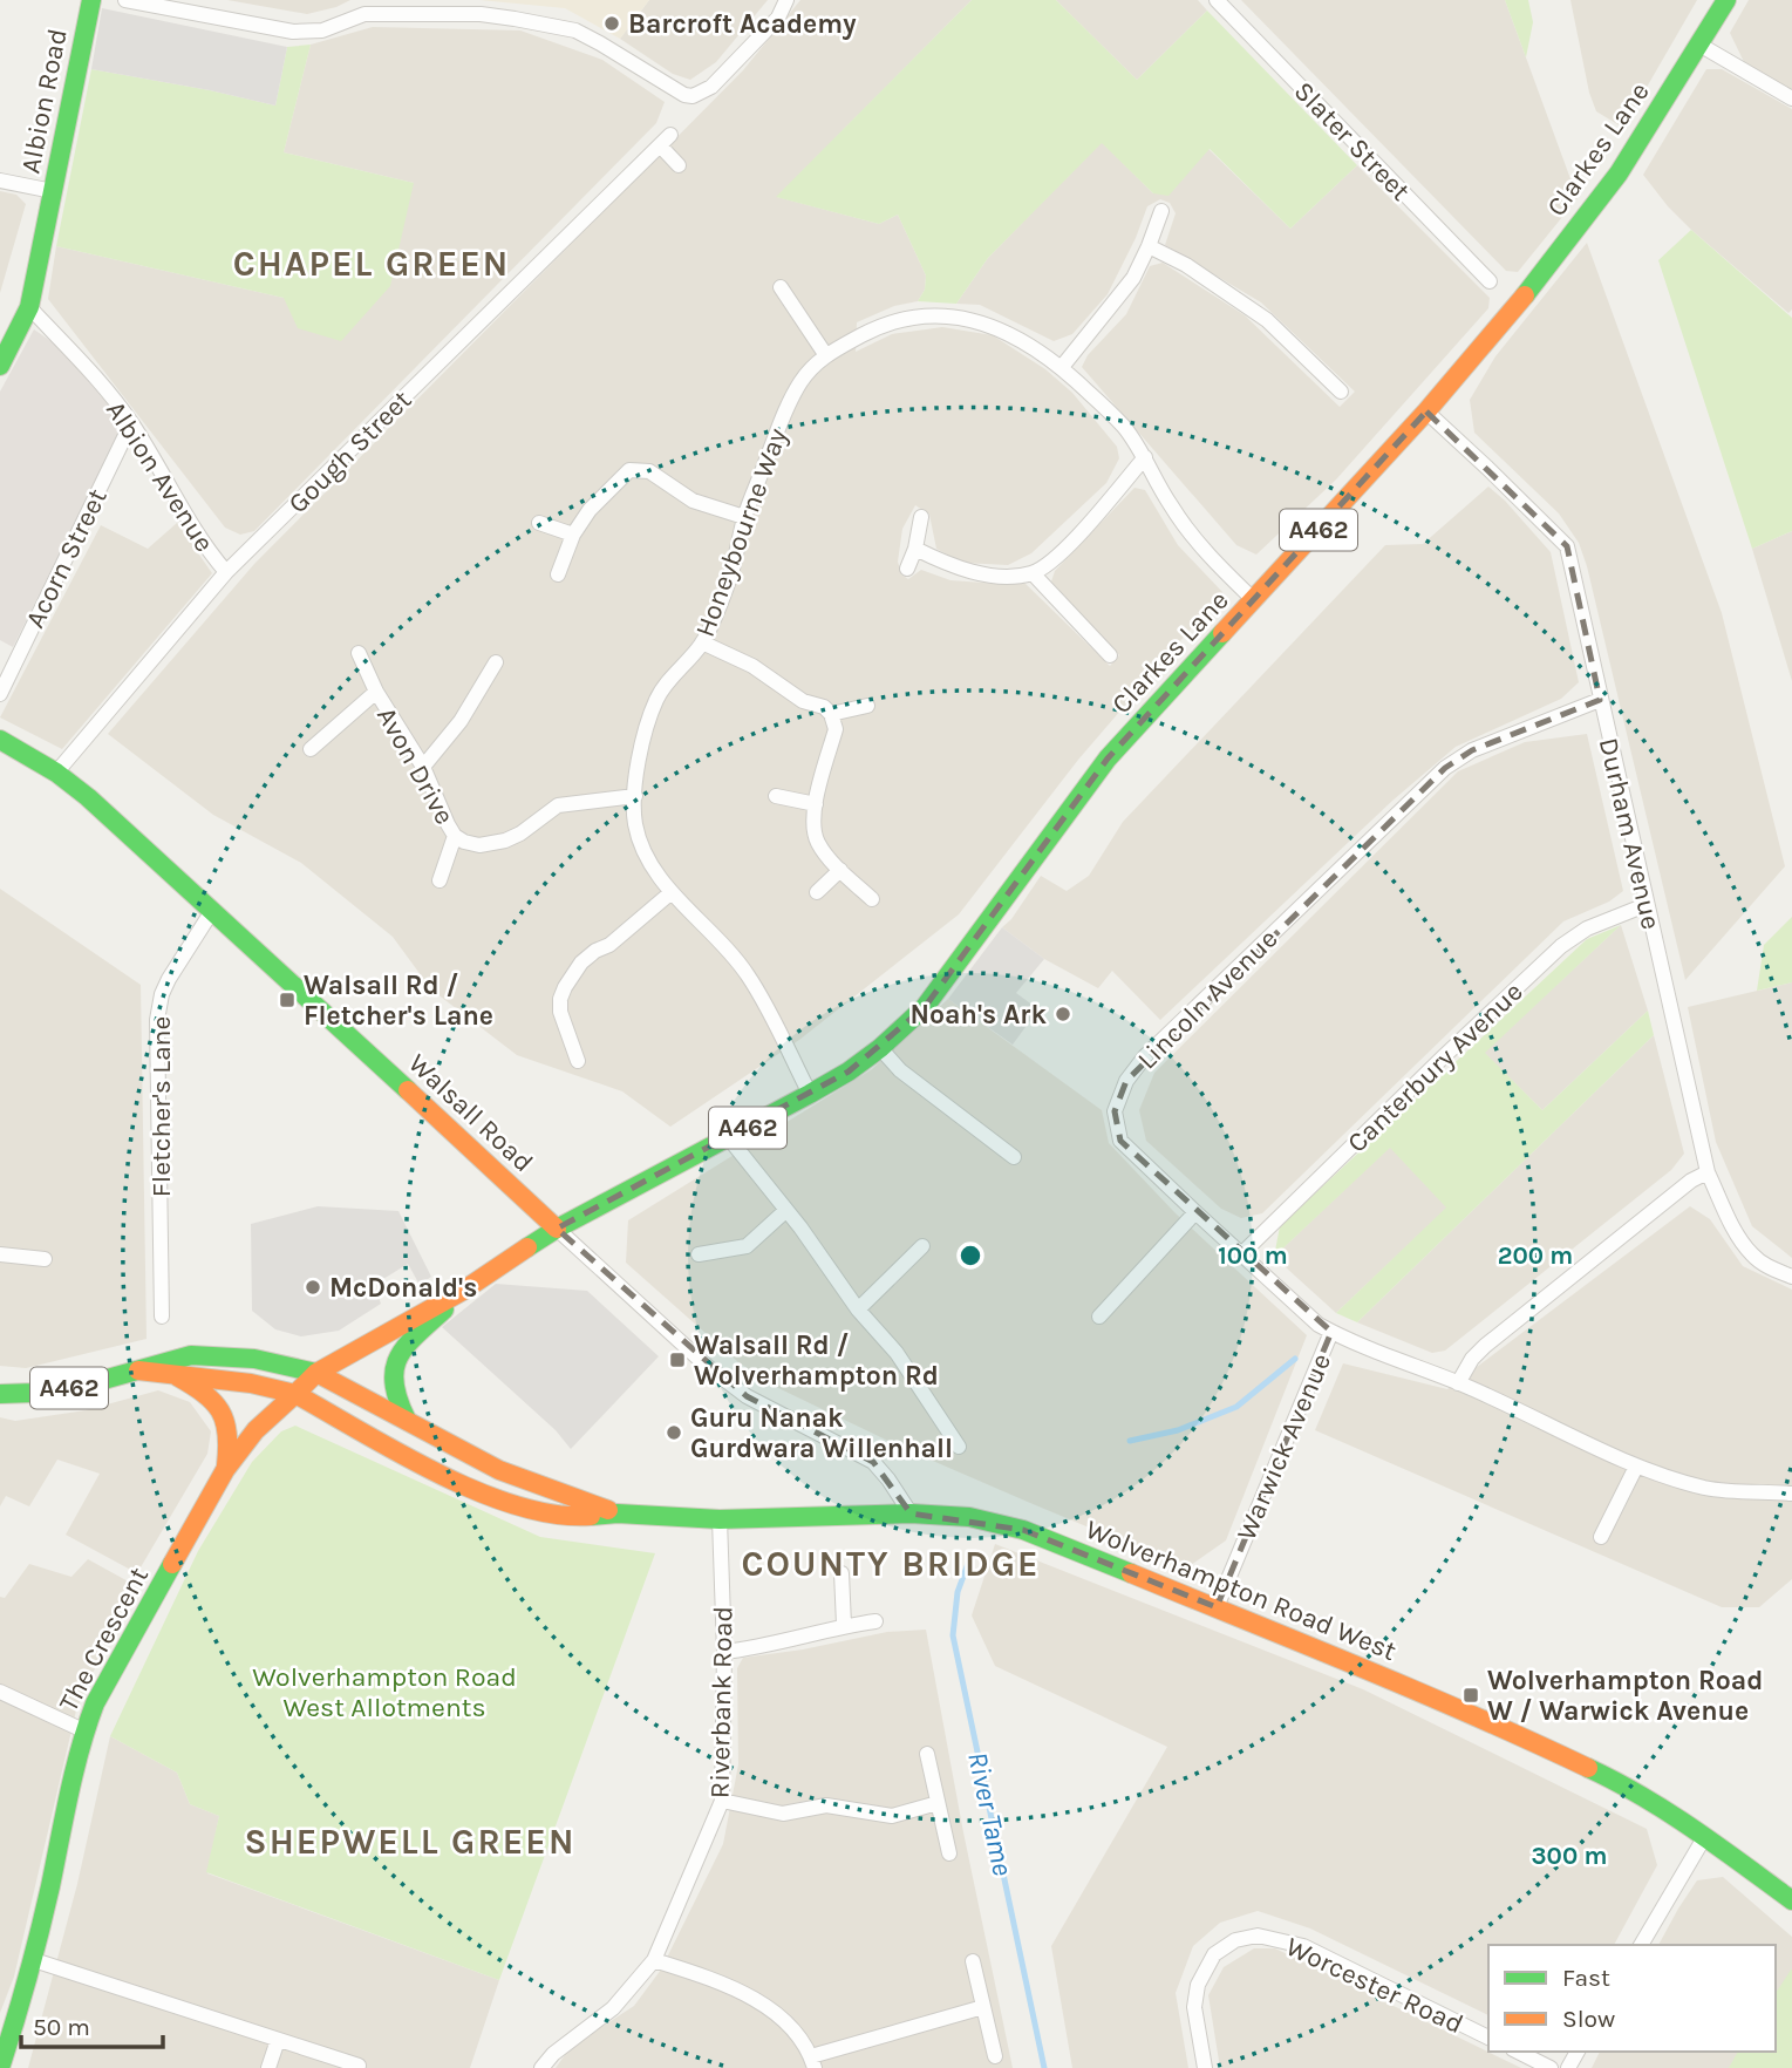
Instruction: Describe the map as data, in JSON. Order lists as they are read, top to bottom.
{
  "streets": {
    "main road": [
      "Albion Road",
      "Clarkes Lane",
      "A462",
      "Walsall Road",
      "Wolverhampton Road West",
      "The Crescent"
    ],
    "street": [
      "Slater Street",
      "Gough Street",
      "Albion Avenue",
      "Honeybourne Way",
      "Acorn Street",
      "Avon Drive",
      "Durham Avenue",
      "Lincoln Avenue",
      "Canterbury Avenue",
      "Fletcher's Lane",
      "Warwick Avenue",
      "Riverbank Road",
      "Worcester Road"
    ]
  },
  "crossings": [
    ["Albion Road", "Albion Avenue"],
    ["Clarkes Lane", "A462"],
    ["Clarkes Lane", "Honeybourne Way"],
    ["Clarkes Lane", "Durham Avenue"],
    ["Clarkes Lane", "Walsall Road"],
    ["Gough Street", "Albion Avenue"],
    ["Gough Street", "Walsall Road"],
    ["Albion Avenue", "Acorn Street"],
    ["A462", "Walsall Road"],
    ["A462", "Wolverhampton Road West"],
    ["A462", "The Crescent"],
    ["Honeybourne Way", "Avon Drive"],
    ["Durham Avenue", "Lincoln Avenue"],
    ["Durham Avenue", "Canterbury Avenue"],
    ["Lincoln Avenue", "Canterbury Avenue"],
    ["Lincoln Avenue", "Warwick Avenue"],
    ["Fletcher's Lane", "Walsall Road"],
    ["Walsall Road", "Wolverhampton Road West"],
    ["Warwick Avenue", "Wolverhampton Road West"],
    ["Wolverhampton Road West", "The Crescent"],
    ["Wolverhampton Road West", "Riverbank Road"]
  ],
  "districts": ["CHAPEL GREEN", "COUNTY BRIDGE", "SHEPWELL GREEN"],
  "water": ["River Tame"],
  "parks": ["Wolverhampton Road West Allotments"],
  "places": {
    "other": [
      "Barcroft Academy",
      "Noah's Ark",
      "McDonald's",
      "Guru Nanak Gurdwara Willenhall"
    ],
    "transit": ["Walsall Rd / Fletcher's Lane", "Walsall Rd / Wolverhampton Rd", "Wolverhampton Road W / Warwick Avenue"]
  },
  "legend": ["Fast", "Slow"],
  "scale_bar": "50 m",
  "rings": ["100 m", "200 m", "300 m"]
}
